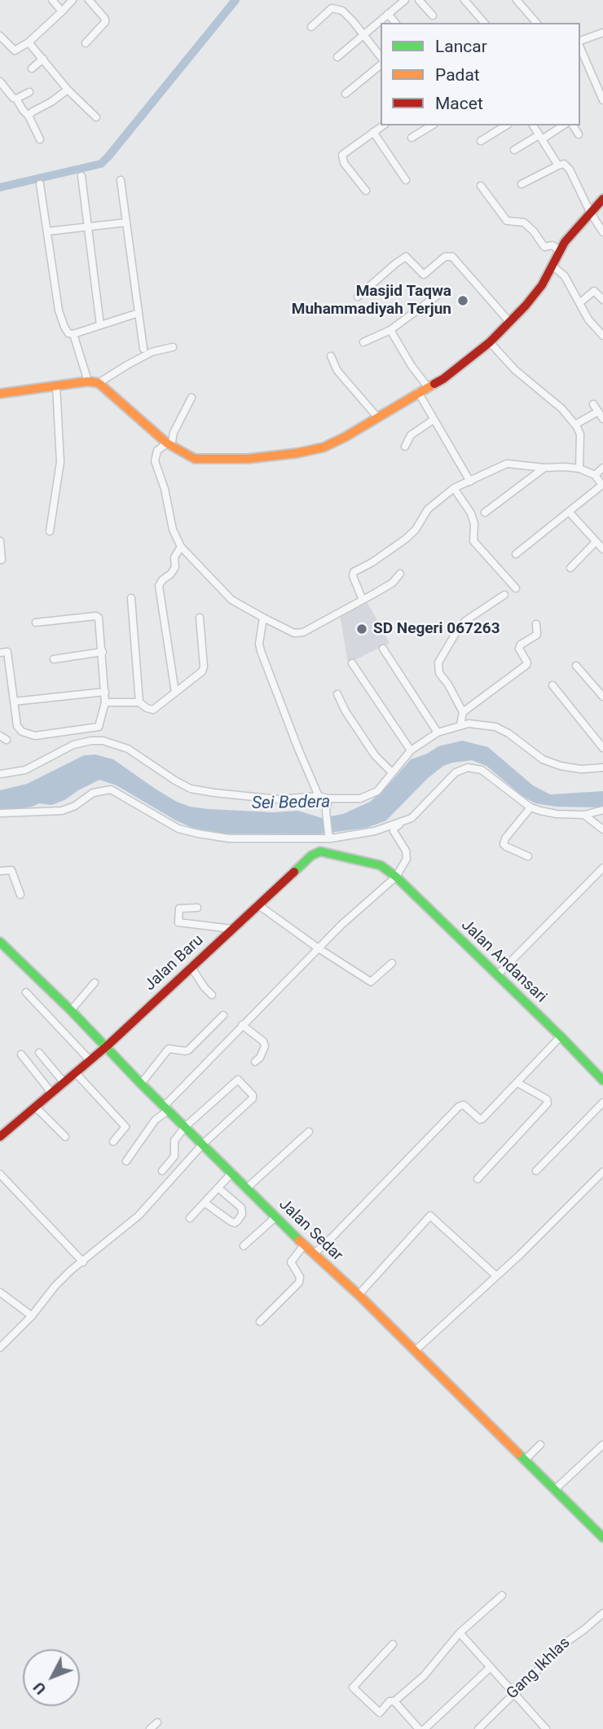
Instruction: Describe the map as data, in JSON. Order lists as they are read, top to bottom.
{
  "streets": {
    "street": [
      "Jalan Andansari",
      "Jalan Baru",
      "Jalan Sedar",
      "Gang Ikhlas"
    ]
  },
  "crossings": [
    ["Jalan Andansari", "Jalan Baru"],
    ["Jalan Baru", "Jalan Sedar"]
  ],
  "water": ["Sei Bedera"],
  "places": ["Masjid Taqwa Muhammadiyah Terjun", "SD Negeri 067263"],
  "legend": ["Lancar", "Padat", "Macet"],
  "north": "bottom left"
}
